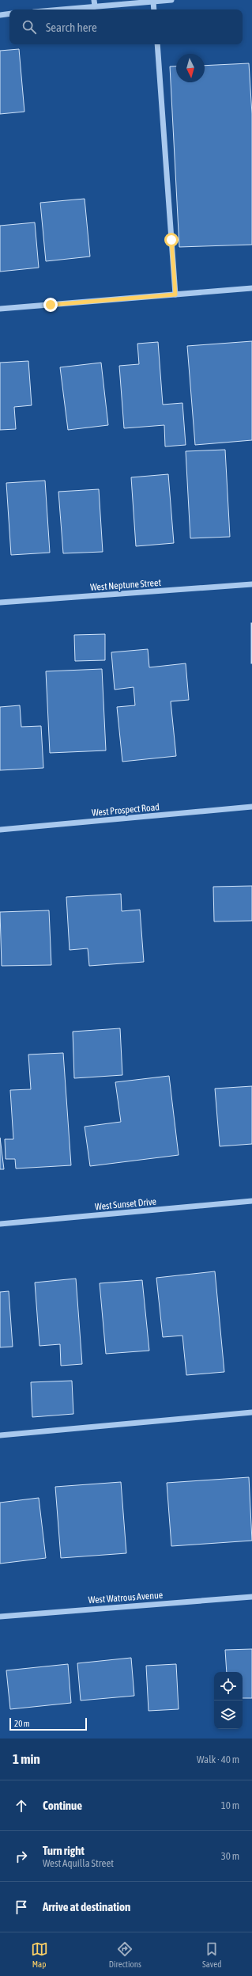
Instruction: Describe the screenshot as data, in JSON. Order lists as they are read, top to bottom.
{
  "streets": {
    "street": [
      "West Neptune Street",
      "West Prospect Road",
      "West Sunset Drive",
      "West Watrous Avenue"
    ]
  },
  "scale_bar": "20 m",
  "north": "bottom",
  "page": {
    "search": "Search here",
    "scale": "20 m",
    "heading": ["1 min", "Walk · 40 m"],
    "list": [
      ["Continue", "10 m"],
      ["Turn right", "West Aquilla Street", "30 m"],
      "Arrive at destination"
    ],
    "nav": ["Map", "Directions", "Saved"]
  }
}
